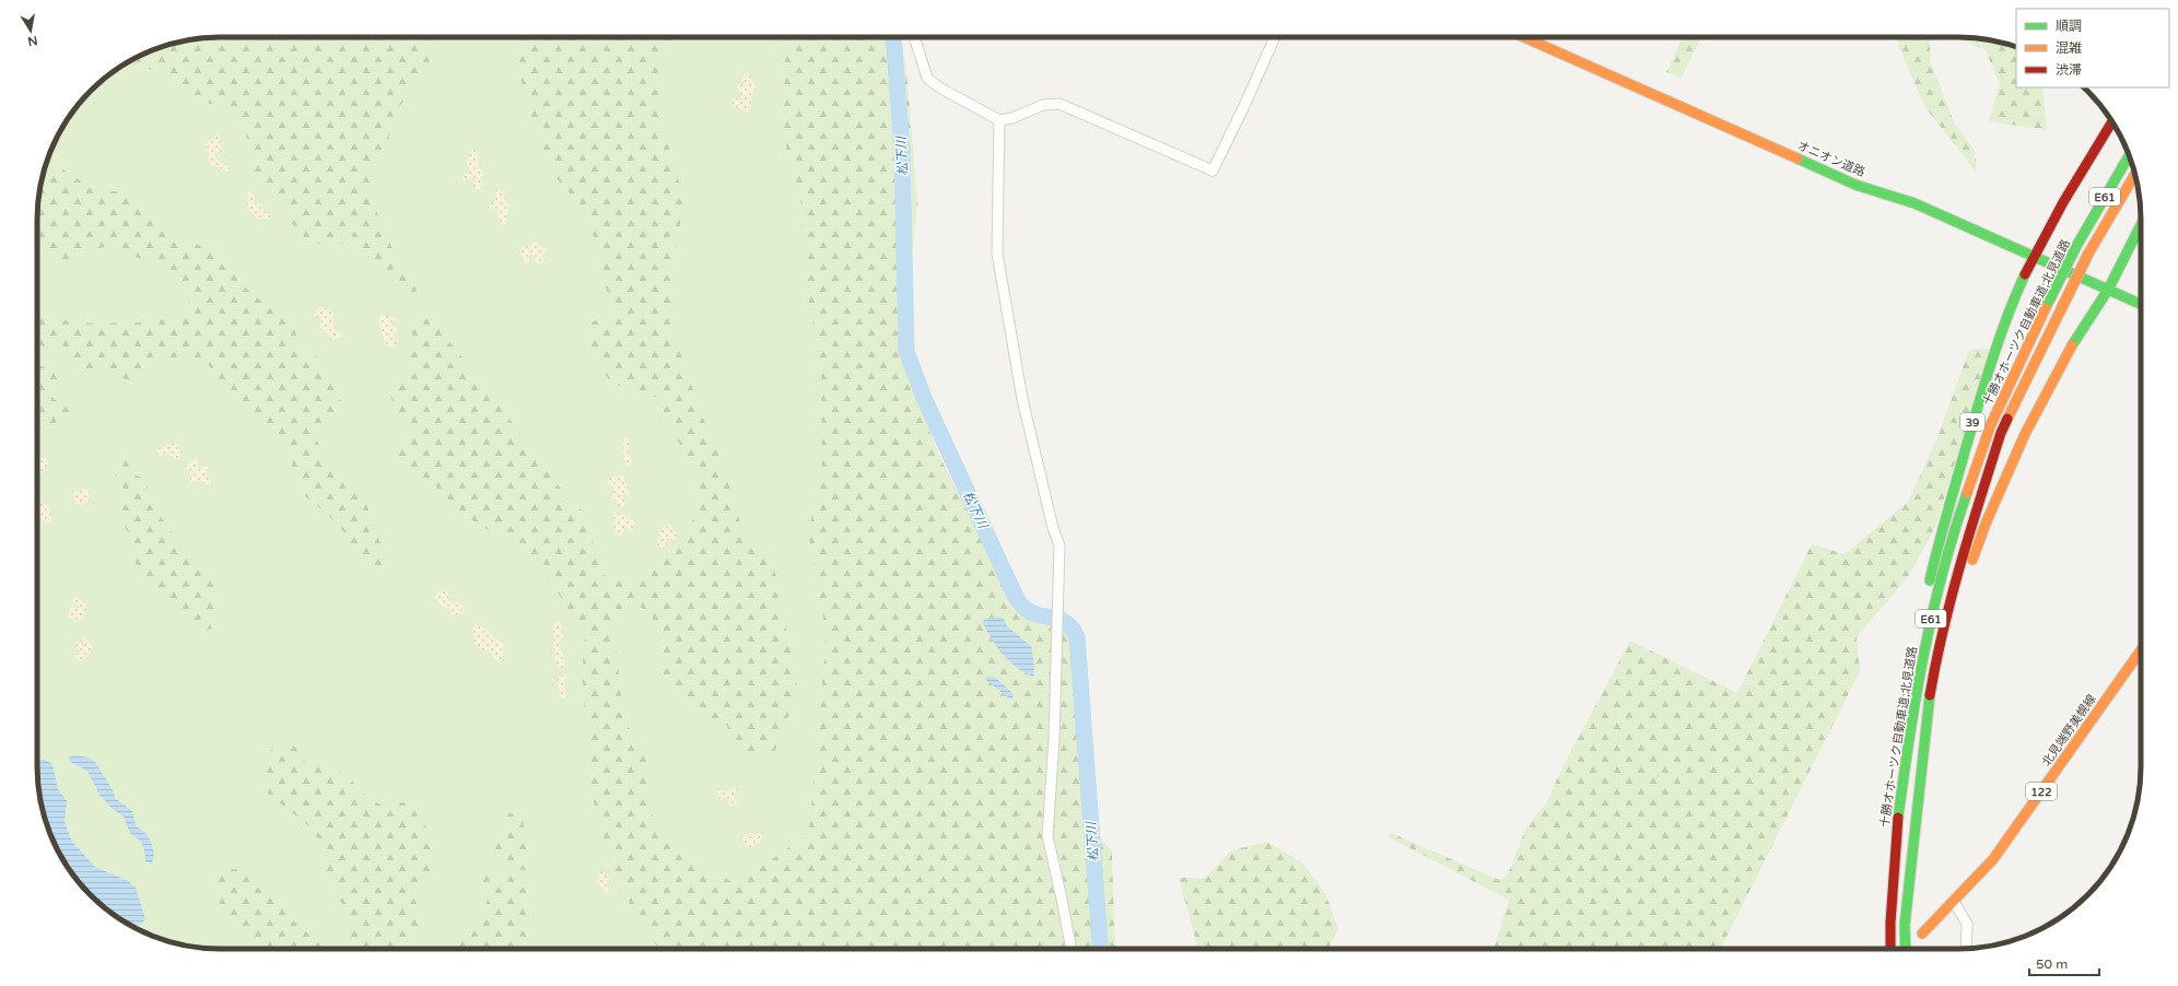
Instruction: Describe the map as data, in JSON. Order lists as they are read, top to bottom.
{
  "streets": {
    "main road": [
      "オニオン道路",
      "E61",
      "十勝オホーツク自動車道;北見道路",
      "39",
      "北見端野美幌線",
      "122"
    ]
  },
  "crossings": [
    ["オニオン道路", "39"],
    ["十勝オホーツク自動車道;北見道路", "39"]
  ],
  "water": ["松下川"],
  "legend": ["順調", "混雑", "渋滞"],
  "scale_bar": "50 m",
  "north": "bottom"
}
